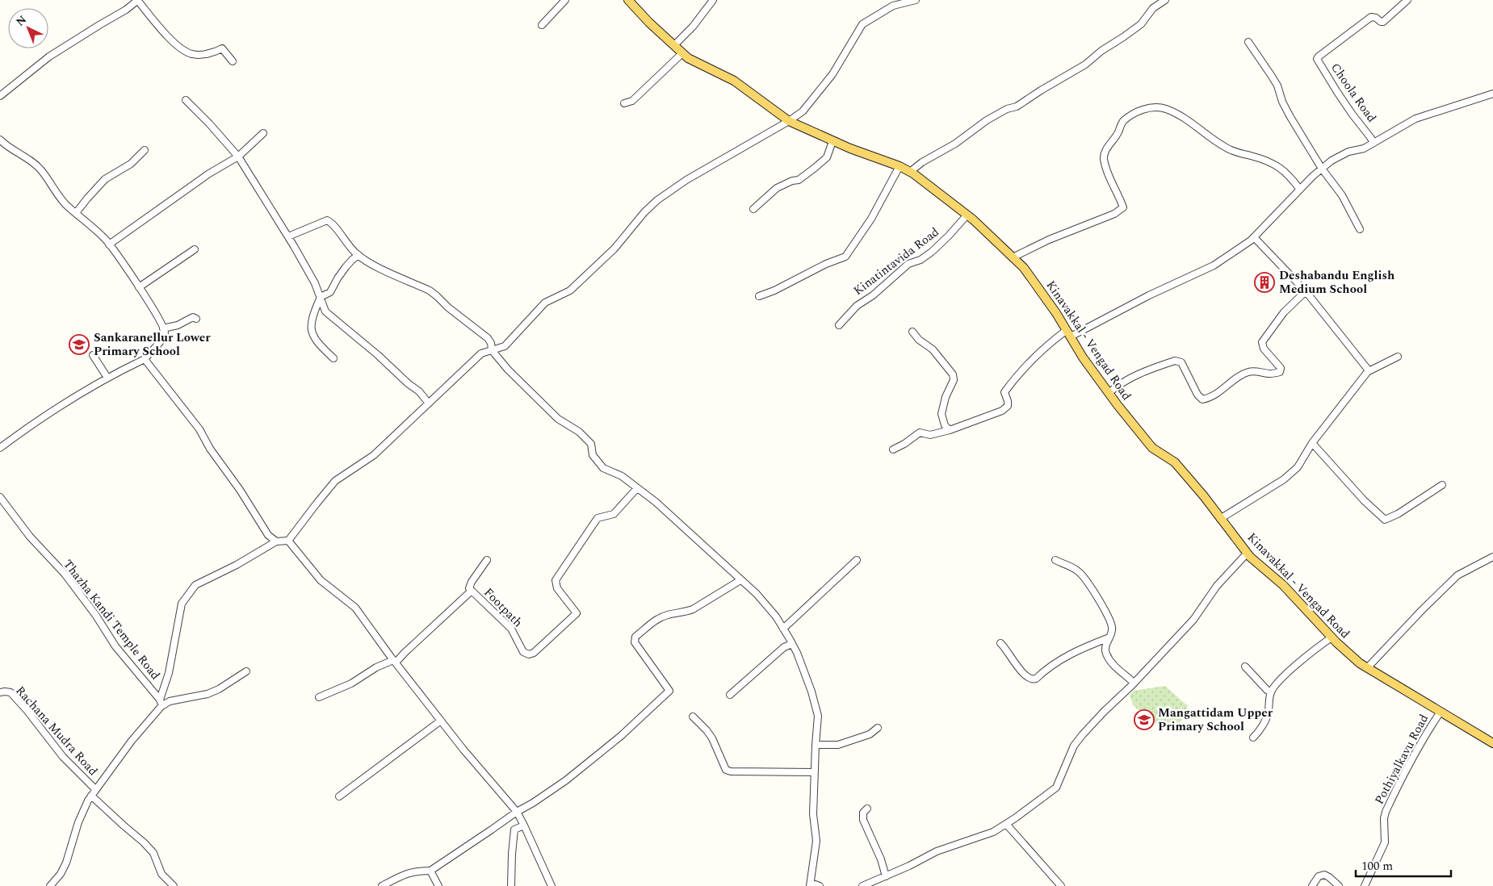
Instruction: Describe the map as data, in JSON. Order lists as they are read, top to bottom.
{
  "streets": {
    "main road": ["Kinavakkal - Vengad Road"],
    "street": [
      "Choola Road",
      "Kinatintavida Road",
      "Footpath",
      "Thazha Kandi Temple Road",
      "Rachana Mudra Road",
      "Pothiyalkavu Road"
    ]
  },
  "crossings": [
    ["Kinatintavida Road", "Kinavakkal - Vengad Road"],
    ["Kinavakkal - Vengad Road", "Pothiyalkavu Road"]
  ],
  "places": {
    "building": ["Deshabandu English Medium School"],
    "school or university": ["Sankaranellur Lower Primary School", "Mangattidam Upper Primary School"]
  },
  "scale_bar": "100 m",
  "north": "top left"
}
